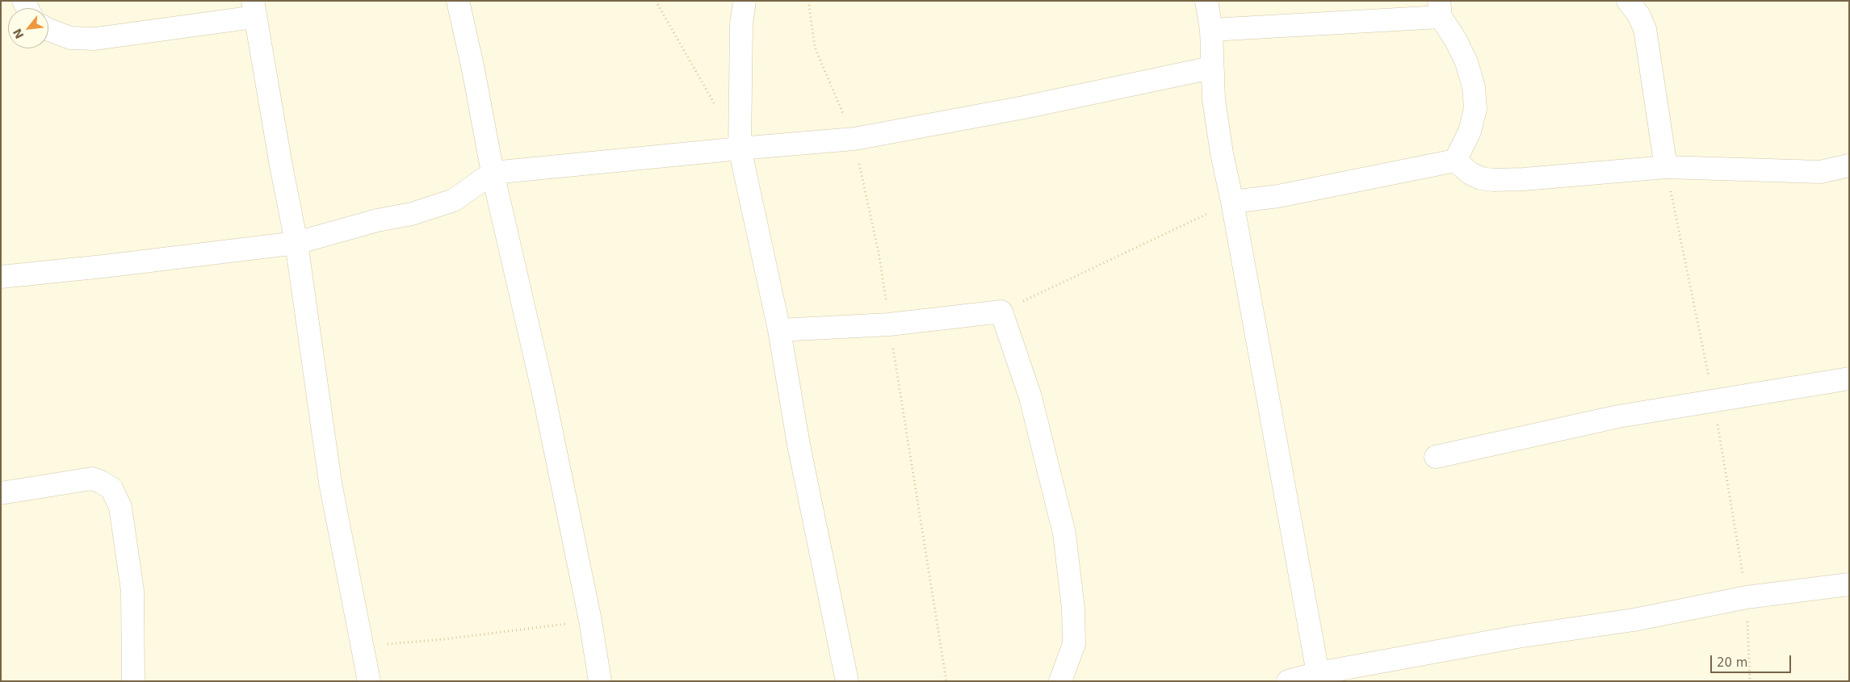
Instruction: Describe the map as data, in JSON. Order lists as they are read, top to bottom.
{
  "scale_bar": "20 m",
  "north": "bottom left"
}
